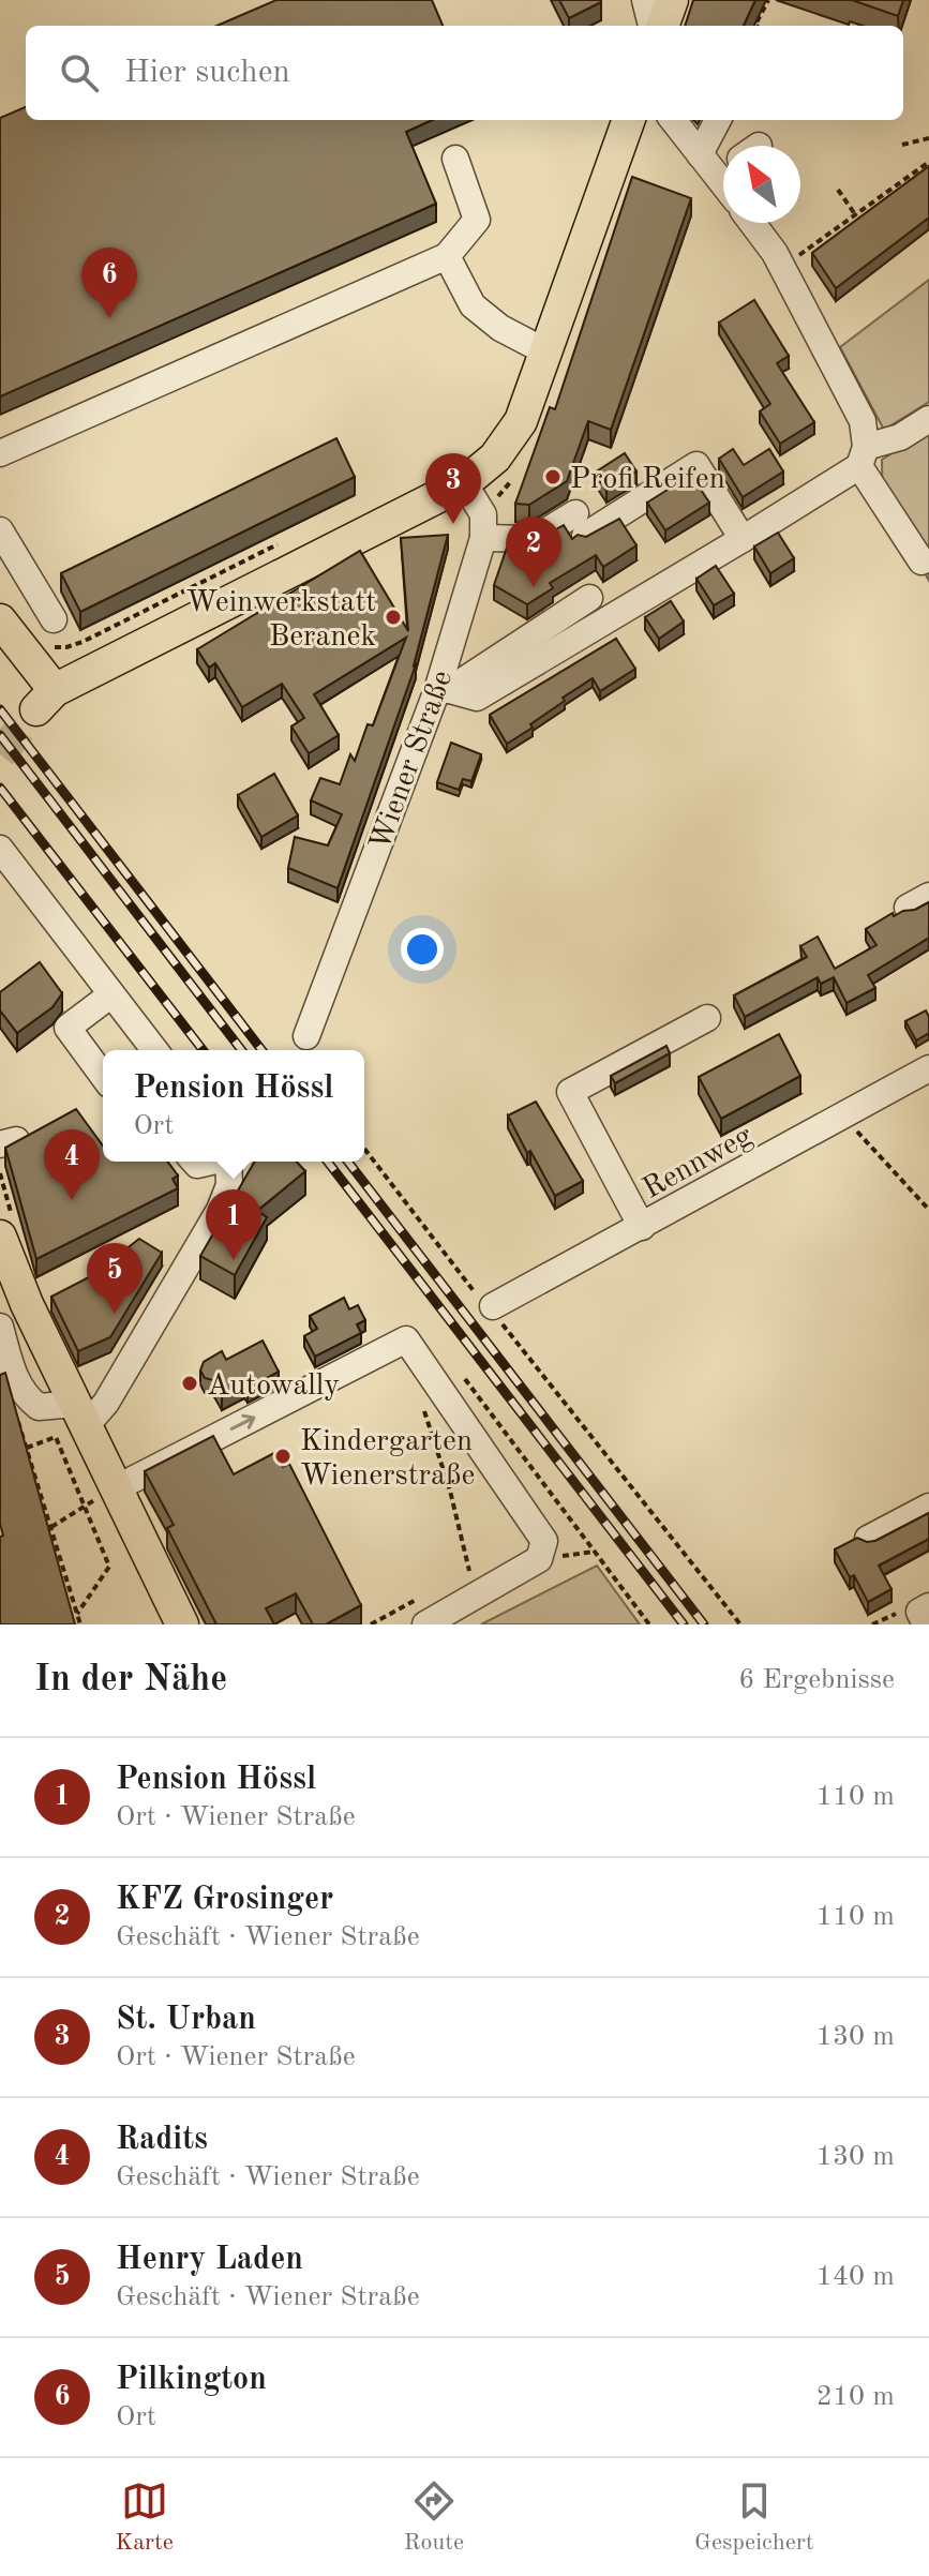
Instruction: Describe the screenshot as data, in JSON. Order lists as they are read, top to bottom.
{
  "streets": {
    "street": ["Wiener Straße", "Rennweg"]
  },
  "places": [
    "Profi Reifen",
    "Weinwerkstatt Beranek",
    "Autowally",
    "Kindergarten Wienerstraße"
  ],
  "north": "top left",
  "page": {
    "search": "Hier suchen",
    "pins": [
      "6",
      "3",
      "2",
      "4",
      "1",
      "5"
    ],
    "popup": ["Pension Hössl", "Ort"],
    "heading": ["In der Nähe", "6 Ergebnisse"],
    "list": [
      {
        "mark": "1",
        "name": "Pension Hössl",
        "note": "Ort · Wiener Straße",
        "value": "110 m"
      },
      {
        "mark": "2",
        "name": "KFZ Grosinger",
        "note": "Geschäft · Wiener Straße",
        "value": "110 m"
      },
      {
        "mark": "3",
        "name": "St. Urban",
        "note": "Ort · Wiener Straße",
        "value": "130 m"
      },
      {
        "mark": "4",
        "name": "Radits",
        "note": "Geschäft · Wiener Straße",
        "value": "130 m"
      },
      {
        "mark": "5",
        "name": "Henry Laden",
        "note": "Geschäft · Wiener Straße",
        "value": "140 m"
      },
      {
        "mark": "6",
        "name": "Pilkington",
        "note": "Ort",
        "value": "210 m"
      }
    ],
    "nav": ["Karte", "Route", "Gespeichert"]
  }
}
